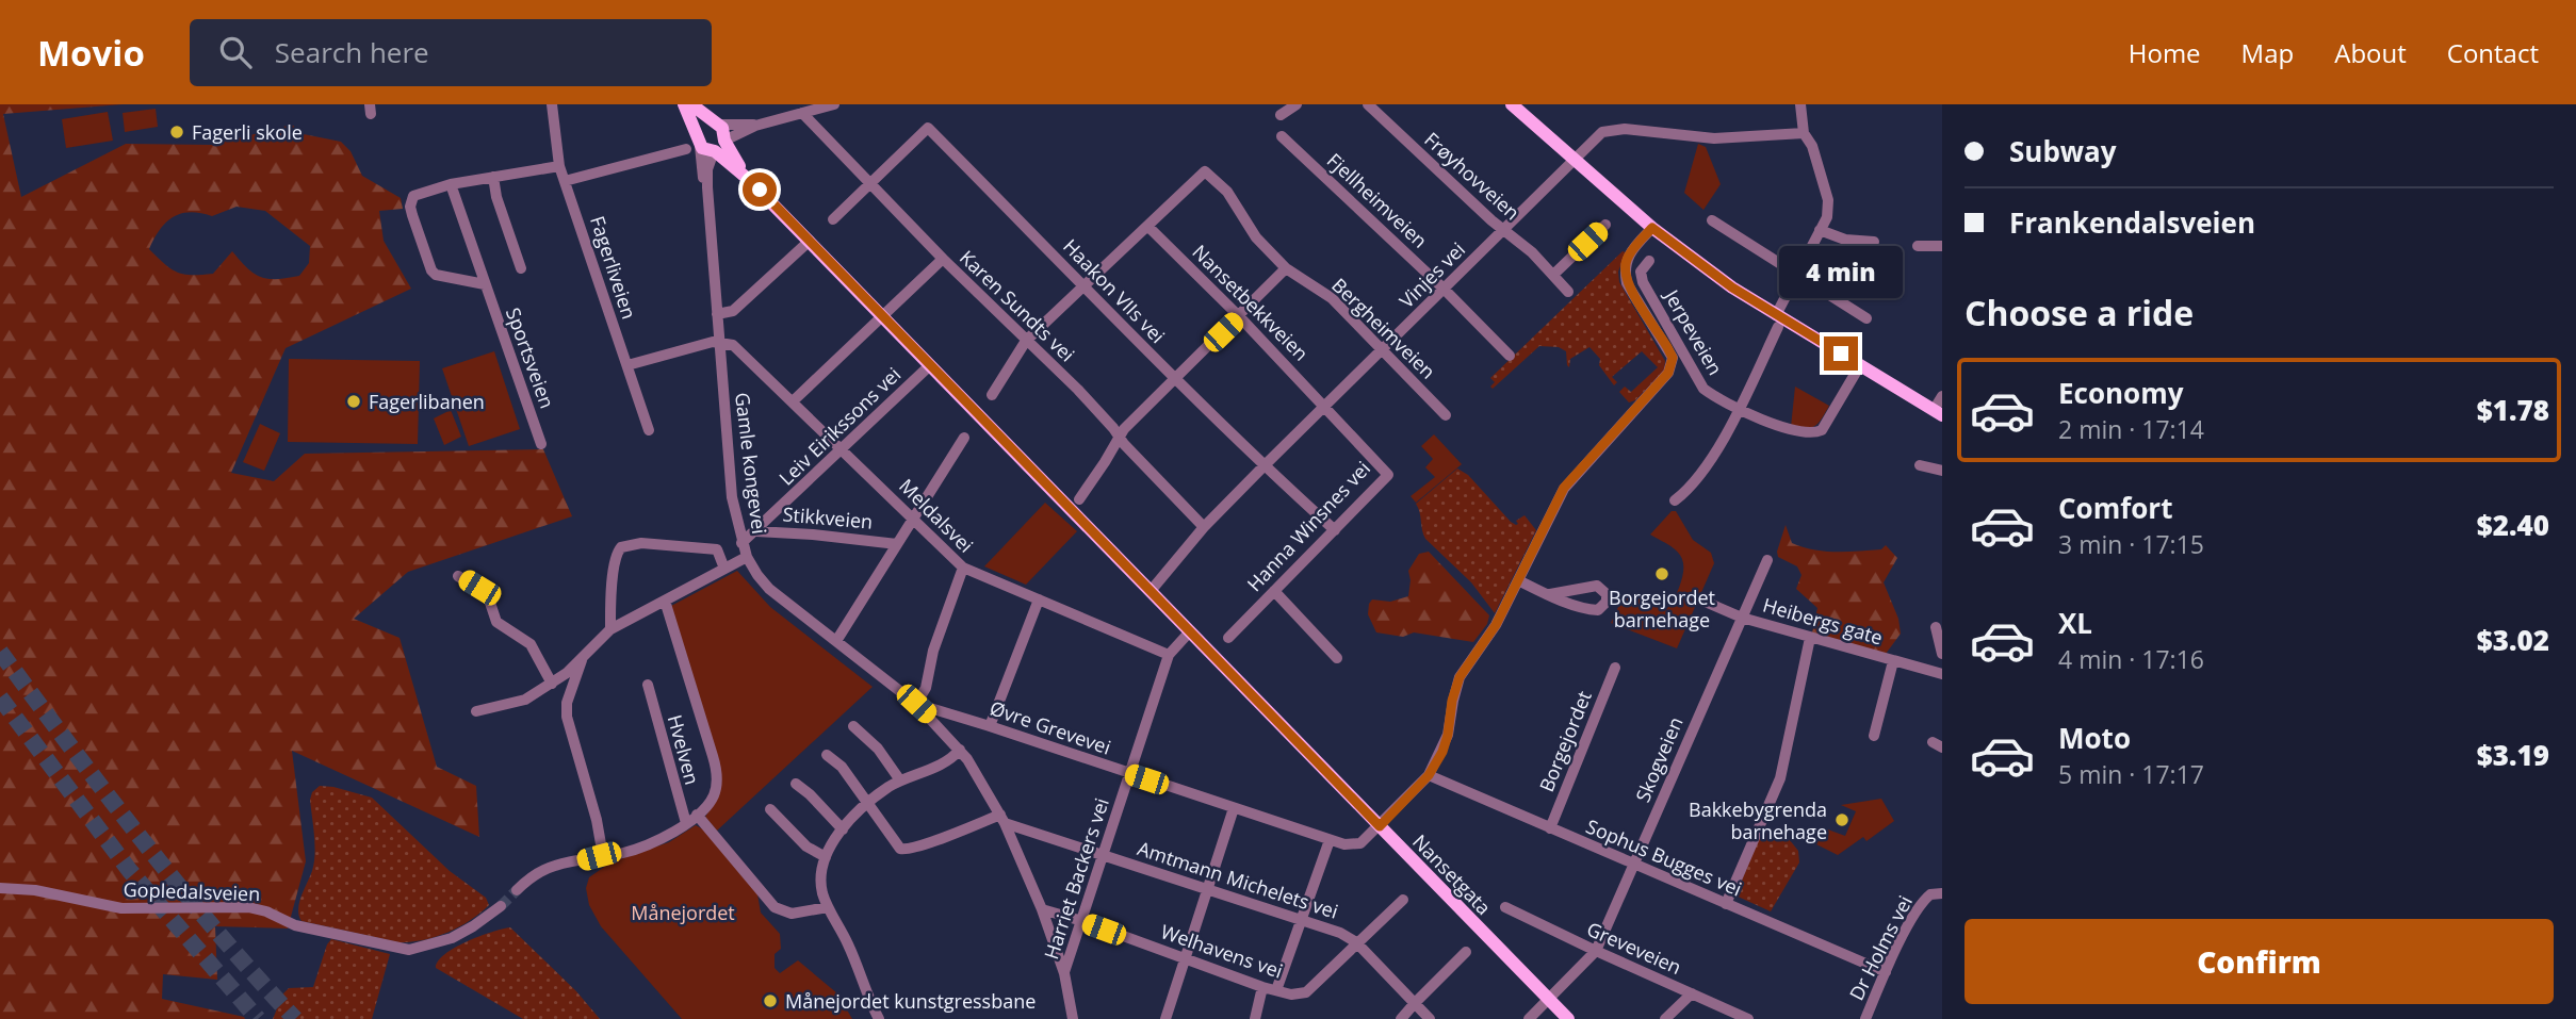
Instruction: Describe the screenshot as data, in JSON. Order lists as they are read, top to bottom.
{
  "streets": {
    "main road": ["Nansetgata"],
    "street": [
      "Frøyhovveien",
      "Fjellheimveien",
      "Fagerliveien",
      "Vinjes vei",
      "Haakon VIIs vei",
      "Nansetbekkveien",
      "Karen Sundts vei",
      "Bergheimveien",
      "Jerpeveien",
      "Sportsveien",
      "Leiv Eirikssons vei",
      "Gamle kongevei",
      "Meldalsvei",
      "Stikkveien",
      "Hanna Winsnes vei",
      "Heibergs gate",
      "Øvre Grevevei",
      "Borgejordet",
      "Hvelven",
      "Skogveien",
      "Sophus Bugges vei",
      "Harriet Backers vei",
      "Amtmann Michelets vei",
      "Gopledalsveien",
      "Greveveien",
      "Dr Holms vei",
      "Welhavens vei"
    ]
  },
  "crossings": [
    ["Frøyhovveien", "Vinjes vei"],
    ["Fjellheimveien", "Vinjes vei"],
    ["Vinjes vei", "Haakon VIIs vei"],
    ["Vinjes vei", "Nansetbekkveien"],
    ["Vinjes vei", "Karen Sundts vei"],
    ["Vinjes vei", "Bergheimveien"],
    ["Vinjes vei", "Hanna Winsnes vei"],
    ["Vinjes vei", "Nansetgata"],
    ["Haakon VIIs vei", "Karen Sundts vei"],
    ["Haakon VIIs vei", "Hanna Winsnes vei"],
    ["Nansetbekkveien", "Bergheimveien"],
    ["Nansetbekkveien", "Hanna Winsnes vei"],
    ["Leiv Eirikssons vei", "Gamle kongevei"],
    ["Leiv Eirikssons vei", "Meldalsvei"],
    ["Leiv Eirikssons vei", "Stikkveien"],
    ["Leiv Eirikssons vei", "Nansetgata"],
    ["Gamle kongevei", "Meldalsvei"],
    ["Gamle kongevei", "Øvre Grevevei"],
    ["Gamle kongevei", "Nansetgata"],
    ["Gamle kongevei", "Harriet Backers vei"],
    ["Gamle kongevei", "Amtmann Michelets vei"],
    ["Gamle kongevei", "Welhavens vei"],
    ["Meldalsvei", "Harriet Backers vei"],
    ["Heibergs gate", "Skogveien"],
    ["Øvre Grevevei", "Nansetgata"],
    ["Øvre Grevevei", "Harriet Backers vei"],
    ["Borgejordet", "Sophus Bugges vei"],
    ["Skogveien", "Sophus Bugges vei"],
    ["Skogveien", "Nansetgata"],
    ["Skogveien", "Greveveien"],
    ["Sophus Bugges vei", "Dr Holms vei"],
    ["Nansetgata", "Harriet Backers vei"],
    ["Harriet Backers vei", "Amtmann Michelets vei"],
    ["Harriet Backers vei", "Welhavens vei"],
    ["Amtmann Michelets vei", "Welhavens vei"]
  ],
  "parks": ["Månejordet"],
  "places": [
    "Fagerli skole",
    "Fagerlibanen",
    "Borgejordet barnehage",
    "Bakkebygrenda barnehage",
    "Månejordet kunstgressbane"
  ],
  "page": {
    "header": "Movio",
    "search": "Search here",
    "nav": [
      "Home",
      "Map",
      "About",
      "Contact"
    ],
    "banner": ["Subway", "Frankendalsveien"],
    "bubble": "4 min",
    "heading": "Choose a ride",
    "list": [
      {
        "name": "Economy",
        "note": "2 min · 17:14",
        "value": "$1.78"
      },
      {
        "name": "Comfort",
        "note": "3 min · 17:15",
        "value": "$2.40"
      },
      {
        "name": "XL",
        "note": "4 min · 17:16",
        "value": "$3.02"
      },
      {
        "name": "Moto",
        "note": "5 min · 17:17",
        "value": "$3.19"
      }
    ],
    "buttons": "Confirm"
  }
}
